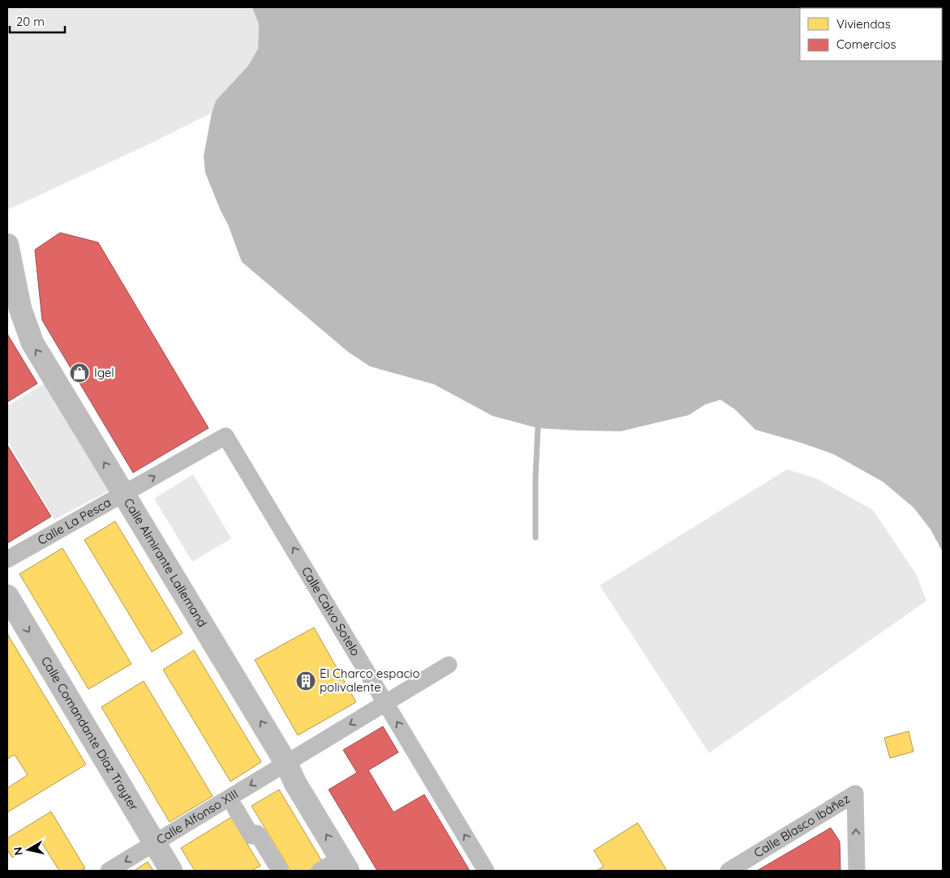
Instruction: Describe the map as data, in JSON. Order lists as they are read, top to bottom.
{
  "streets": {
    "main road": ["Calle Almirante Lallemand", "Calle Comandante Díaz Trayter"],
    "street": [
      "Calle La Pesca",
      "Calle Calvo Sotelo",
      "Calle Alfonso XIII",
      "Calle Blasco Ibáñez"
    ]
  },
  "crossings": [
    ["Calle La Pesca", "Calle Almirante Lallemand"],
    ["Calle La Pesca", "Calle Calvo Sotelo"],
    ["Calle Almirante Lallemand", "Calle Alfonso XIII"],
    ["Calle Comandante Díaz Trayter", "Calle Alfonso XIII"]
  ],
  "one_way": [
    "Calle La Pesca",
    "Calle Almirante Lallemand",
    "Calle Calvo Sotelo",
    "Calle Comandante Díaz Trayter",
    "Calle Alfonso XIII"
  ],
  "places": {
    "shop": ["Igel"],
    "building": ["El Charco espacio polivalente"]
  },
  "legend": ["Viviendas", "Comercios"],
  "scale_bar": "20 m",
  "north": "left"
}
